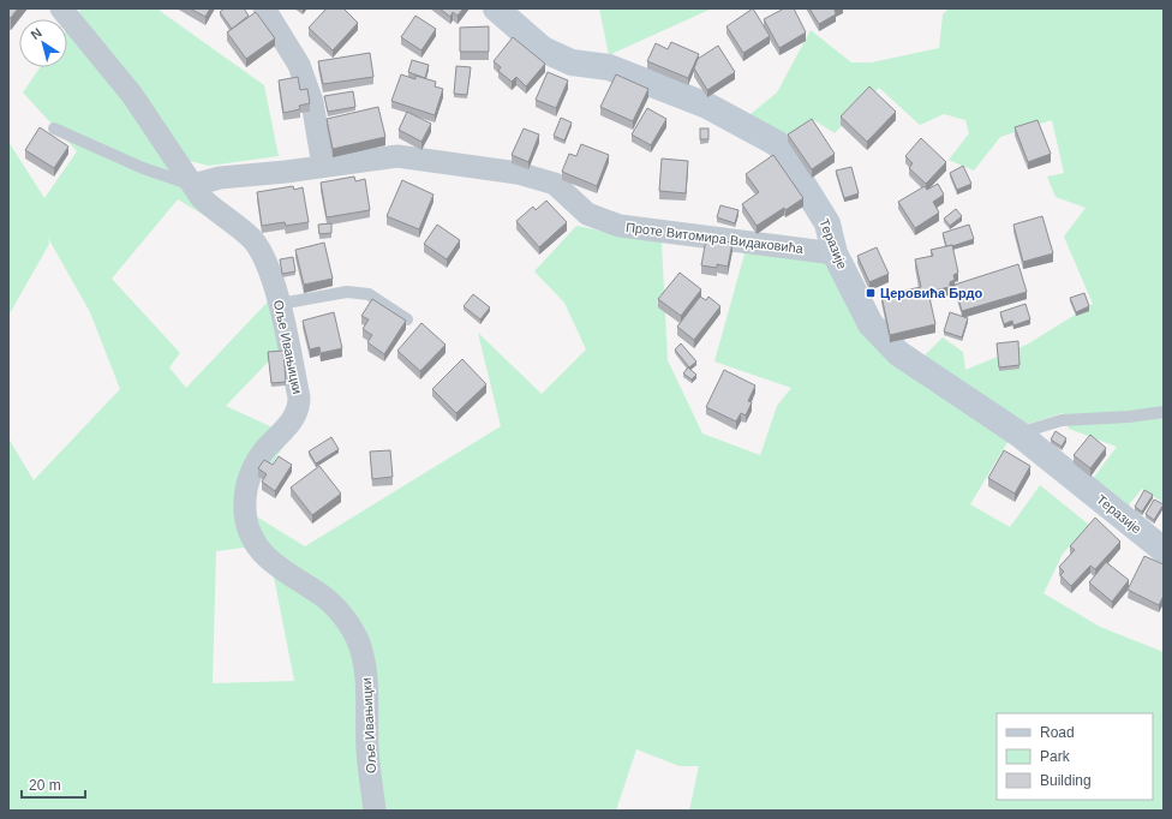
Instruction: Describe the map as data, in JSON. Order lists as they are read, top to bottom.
{
  "streets": {
    "street": ["Проте Витомира Видаковића", "Теразије", "Оље Ивањицки"]
  },
  "crossings": [
    ["Проте Витомира Видаковића", "Теразије"],
    ["Проте Витомира Видаковића", "Оље Ивањицки"]
  ],
  "places": {
    "transit": ["Церовића Брдо"]
  },
  "legend": ["Road", "Park", "Building"],
  "scale_bar": "20 m",
  "north": "top left"
}
